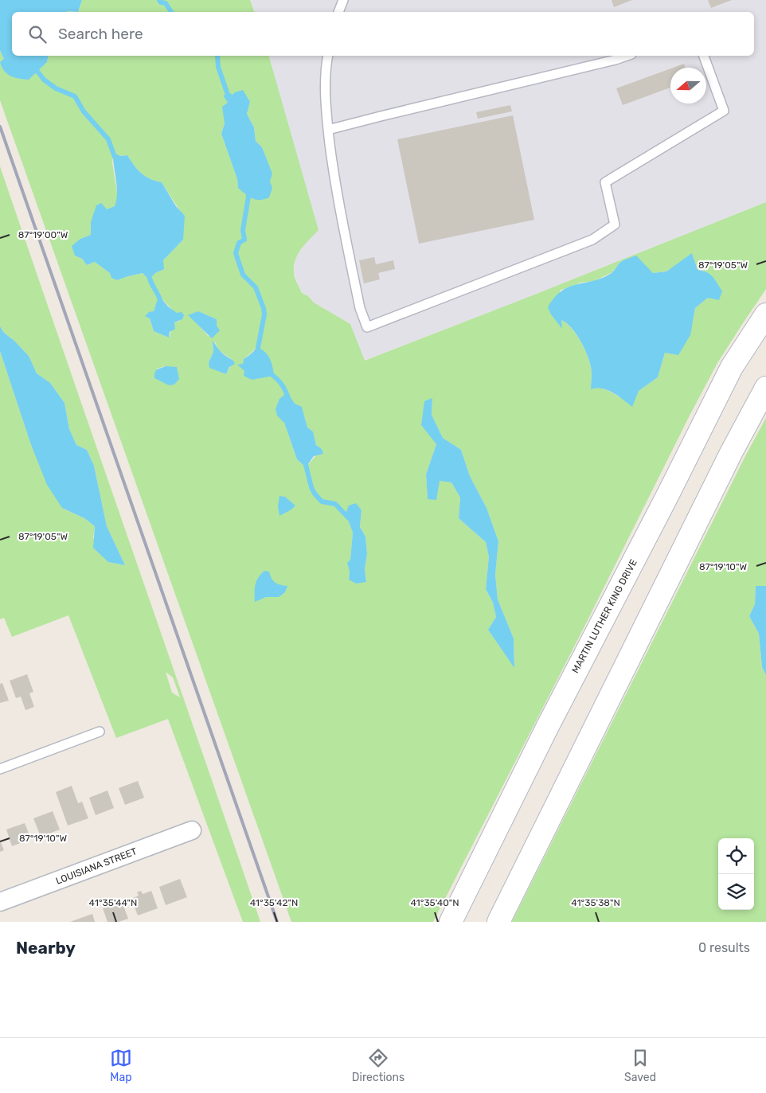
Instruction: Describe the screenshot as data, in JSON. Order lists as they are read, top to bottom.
{
  "streets": {
    "main road": ["MARTIN LUTHER KING DRIVE"],
    "street": ["LOUISIANA STREET"]
  },
  "north": "left",
  "page": {
    "search": "Search here",
    "heading": ["Nearby", "0 results"],
    "nav": ["Map", "Directions", "Saved"]
  },
  "coordinates": [
    "87°19'00\"W",
    "87°19'05\"W",
    "87°19'10\"W",
    "41°35'44\"N",
    "41°35'42\"N",
    "41°35'40\"N",
    "41°35'38\"N"
  ]
}
